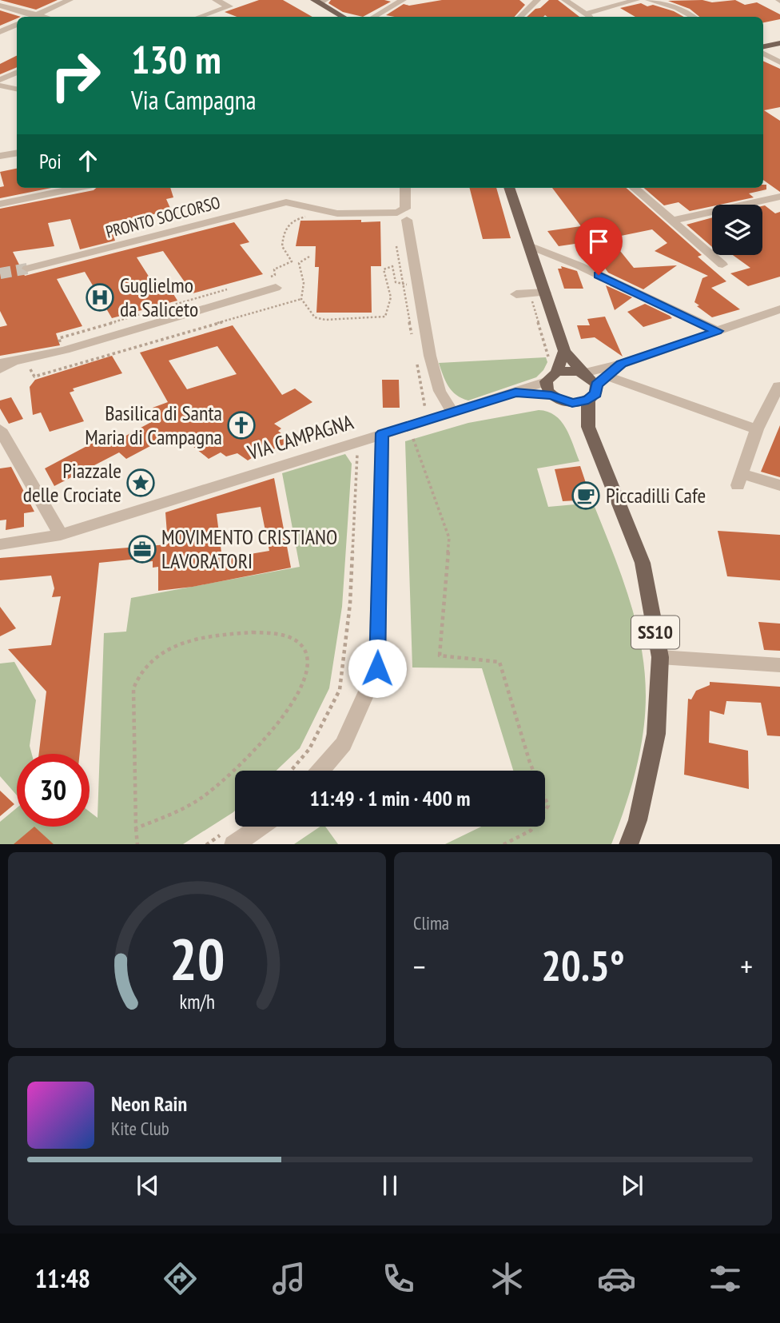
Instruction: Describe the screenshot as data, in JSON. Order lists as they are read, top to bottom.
{
  "streets": {
    "main road": ["SS10"],
    "street": ["PRONTO SOCCORSO", "VIA CAMPAGNA"]
  },
  "crossings": [
    ["VIA CAMPAGNA", "SS10"]
  ],
  "places": {
    "hospital": ["Guglielmo da Saliceto"],
    "church": ["Basilica di Santa Maria di Campagna"],
    "place": ["Piazzale delle Crociate"],
    "cafe": ["Piccadilli Cafe"],
    "office": ["MOVIMENTO CRISTIANO LAVORATORI"]
  },
  "page": {
    "turn": ["130 m", "Via Campagna"],
    "then": "Poi",
    "limit": "30",
    "trip": "11:49 · 1 min · 400 m",
    "tile": "Clima",
    "heat": ["−", "20.5°", "+"],
    "song": ["Neon Rain", "Kite Club"],
    "tabs": "11:48",
    "gauge": ["20", "km/h"]
  }
}
